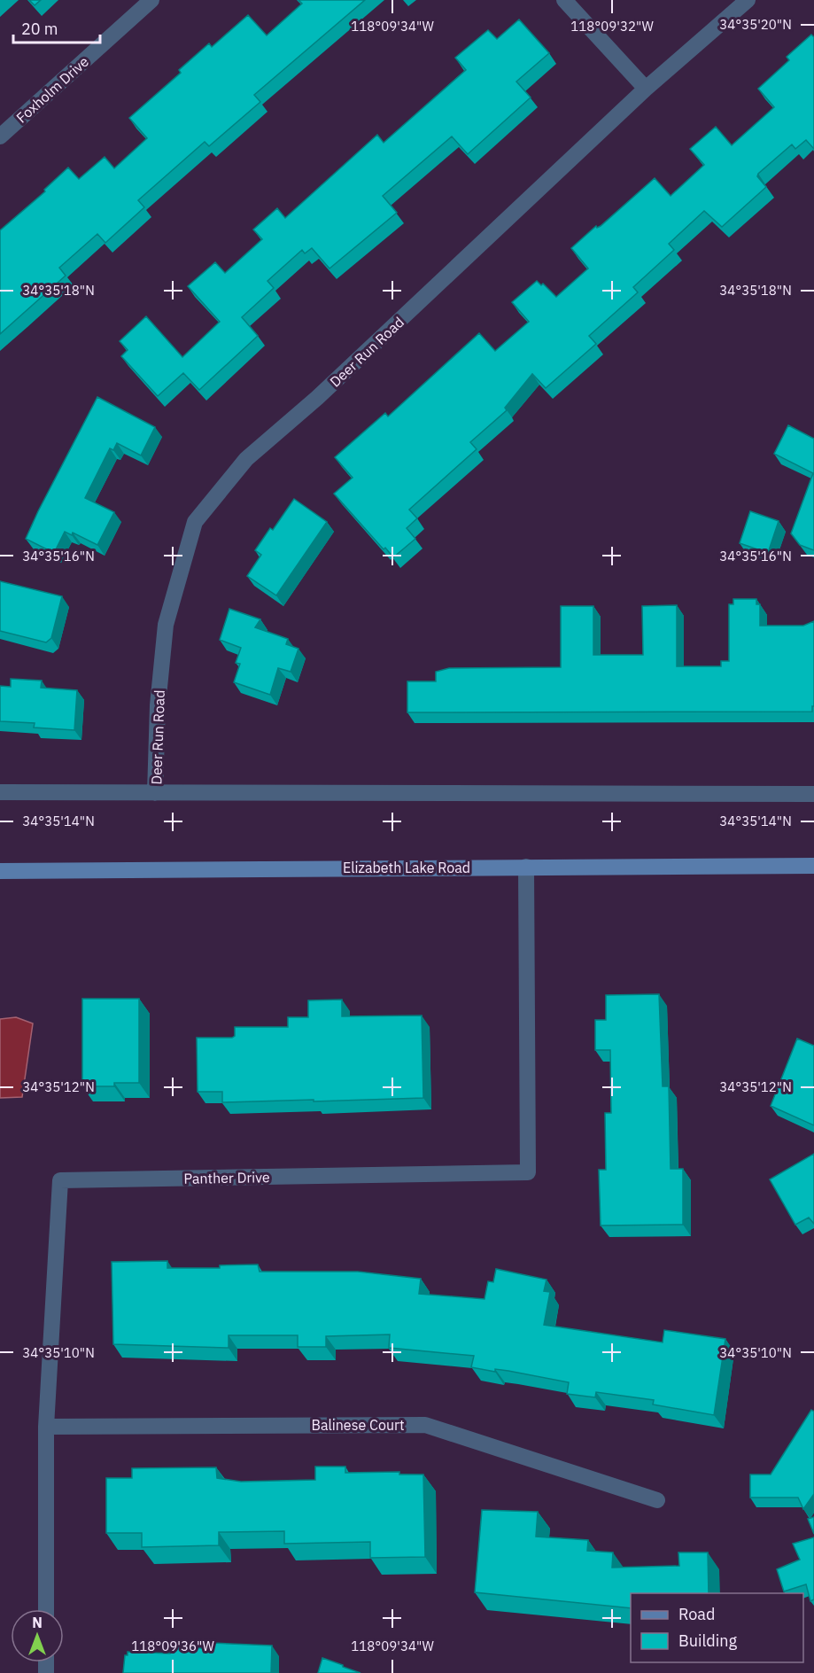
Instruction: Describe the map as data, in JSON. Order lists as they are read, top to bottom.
{
  "streets": {
    "main road": ["Elizabeth Lake Road"],
    "street": [
      "Foxholm Drive",
      "Deer Run Road",
      "Panther Drive",
      "Balinese Court"
    ]
  },
  "crossings": [
    ["Elizabeth Lake Road", "Panther Drive"],
    ["Panther Drive", "Balinese Court"]
  ],
  "legend": ["Road", "Building"],
  "scale_bar": "20 m",
  "north": "top",
  "coordinates": [
    "34°35'20\"N",
    "118°09'34\"W",
    "118°09'32\"W",
    "34°35'18\"N",
    "34°35'16\"N",
    "34°35'14\"N",
    "34°35'12\"N",
    "34°35'10\"N",
    "118°09'36\"W"
  ]
}
